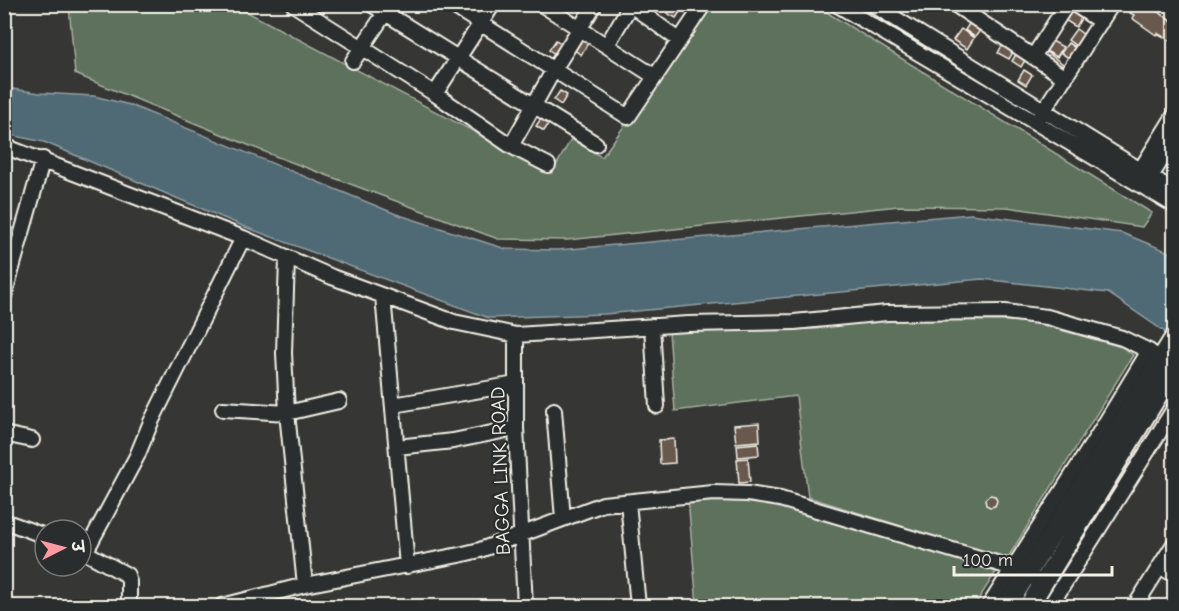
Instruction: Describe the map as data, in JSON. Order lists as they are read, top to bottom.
{
  "streets": {
    "street": ["BAGGA LINK ROAD"]
  },
  "scale_bar": "100 m",
  "north": "right"
}
